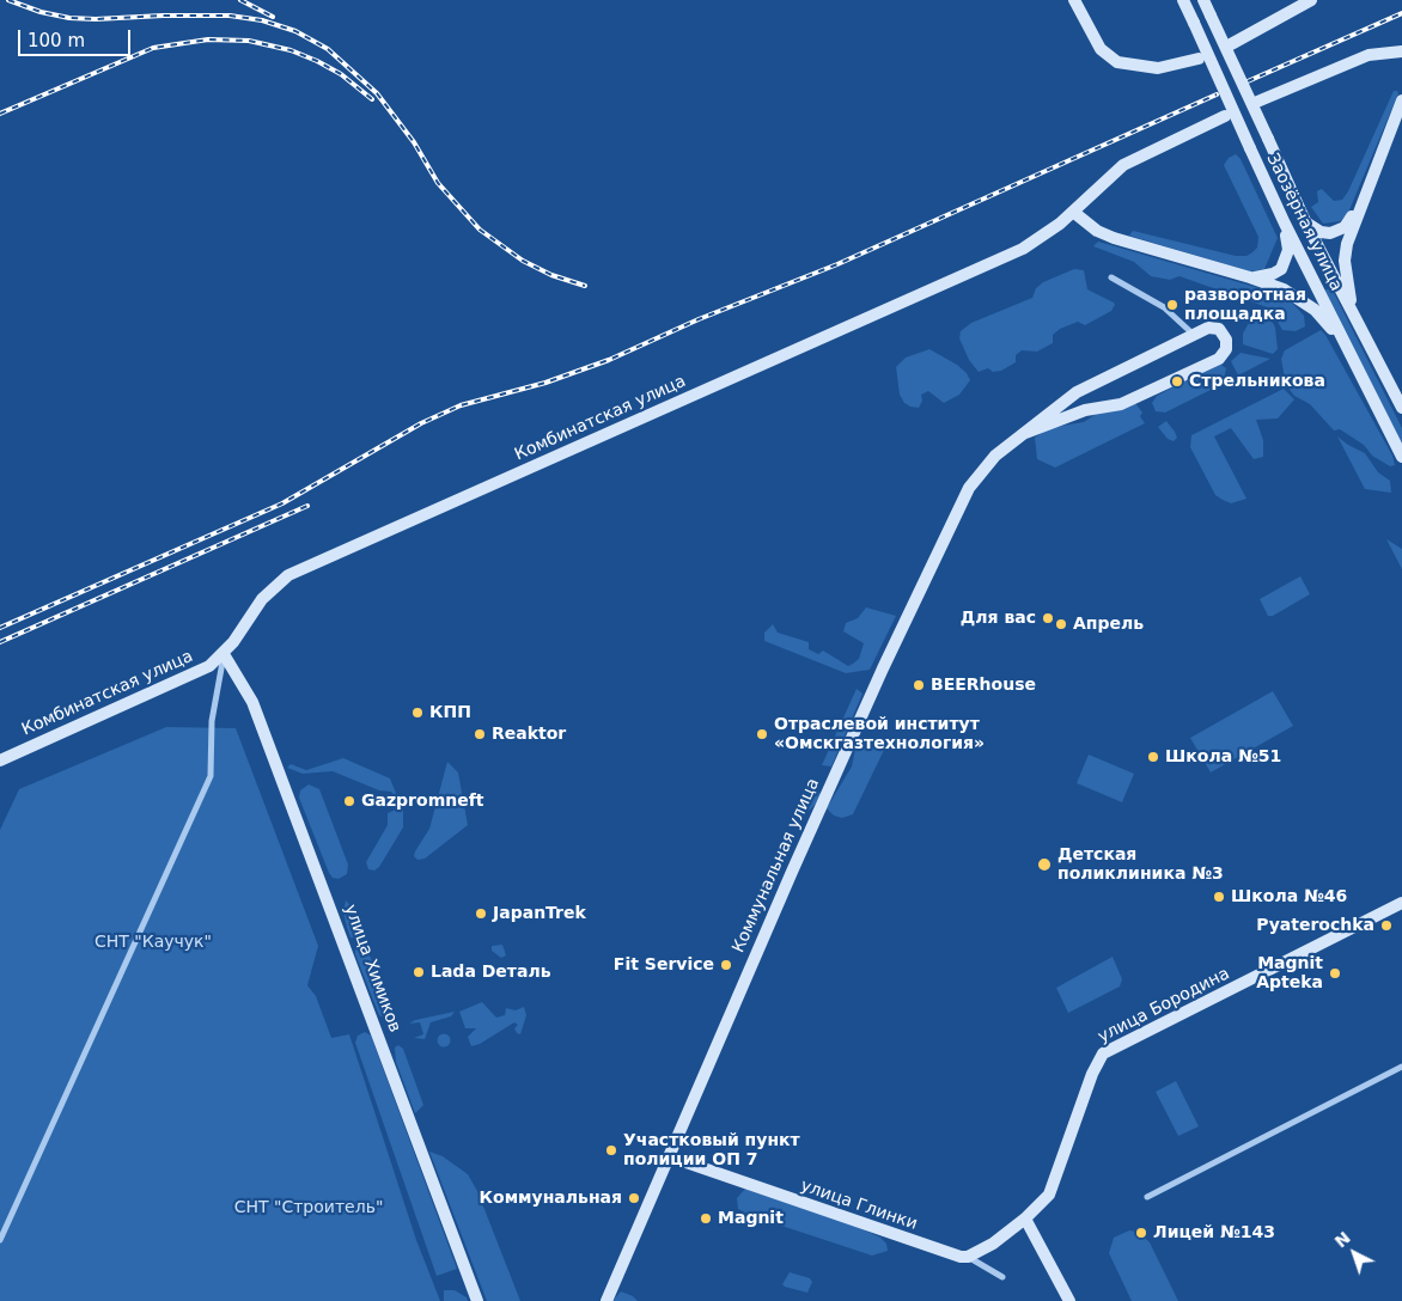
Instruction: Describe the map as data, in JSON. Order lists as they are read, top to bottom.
{
  "streets": {
    "main road": [
      "Заозёрная улица",
      "Комбинатская улица",
      "Коммунальная улица",
      "улица Химиков",
      "улица Бородина",
      "улица Глинки"
    ]
  },
  "crossings": [
    ["Комбинатская улица", "улица Химиков"],
    ["Коммунальная улица", "улица Глинки"],
    ["улица Бородина", "улица Глинки"]
  ],
  "parks": ["СНТ \"Каучук\"", "СНТ \"Строитель\""],
  "places": [
    "разворотная площадка",
    "Стрельникова",
    "Для вас",
    "Апрель",
    "BEERhouse",
    "КПП",
    "Reaktor",
    "Отраслевой институт «Омскгазтехнология»",
    "Школа №51",
    "Gazpromneft",
    "Детская поликлиника №3",
    "Школа №46",
    "JapanTrek",
    "Pyaterochka",
    "Fit Service",
    "Lada Dеталь",
    "Magnit Apteka",
    "Участковый пункт полиции ОП 7",
    "Коммунальная",
    "Magnit",
    "Лицей №143"
  ],
  "scale_bar": "100 m",
  "north": "top left"
}
